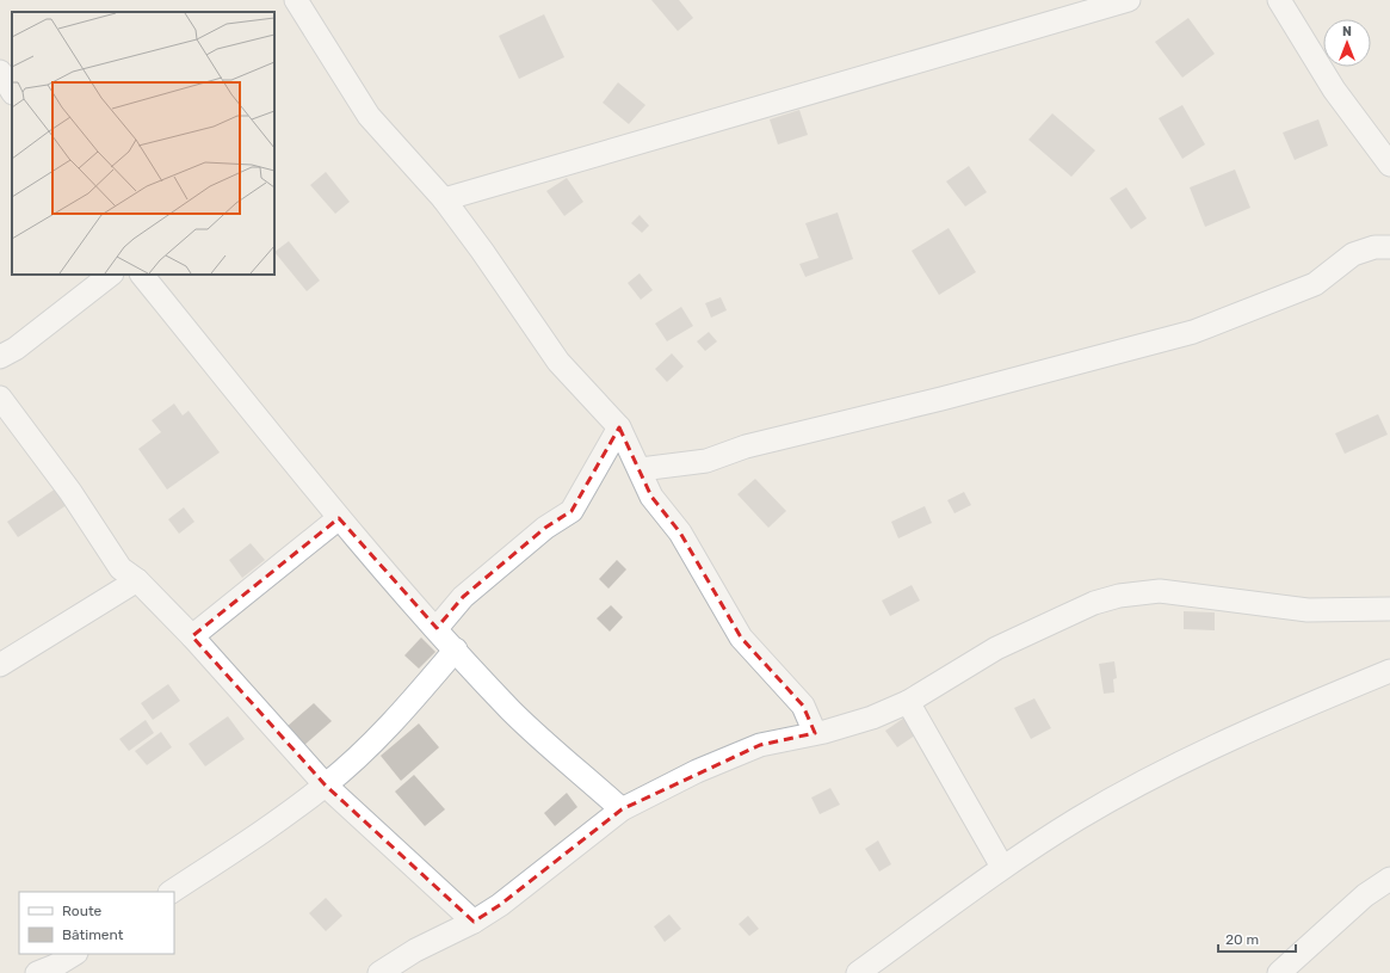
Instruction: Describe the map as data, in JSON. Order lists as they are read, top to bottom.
{
  "legend": ["Route", "Bâtiment"],
  "scale_bar": "20 m",
  "north": "top"
}
